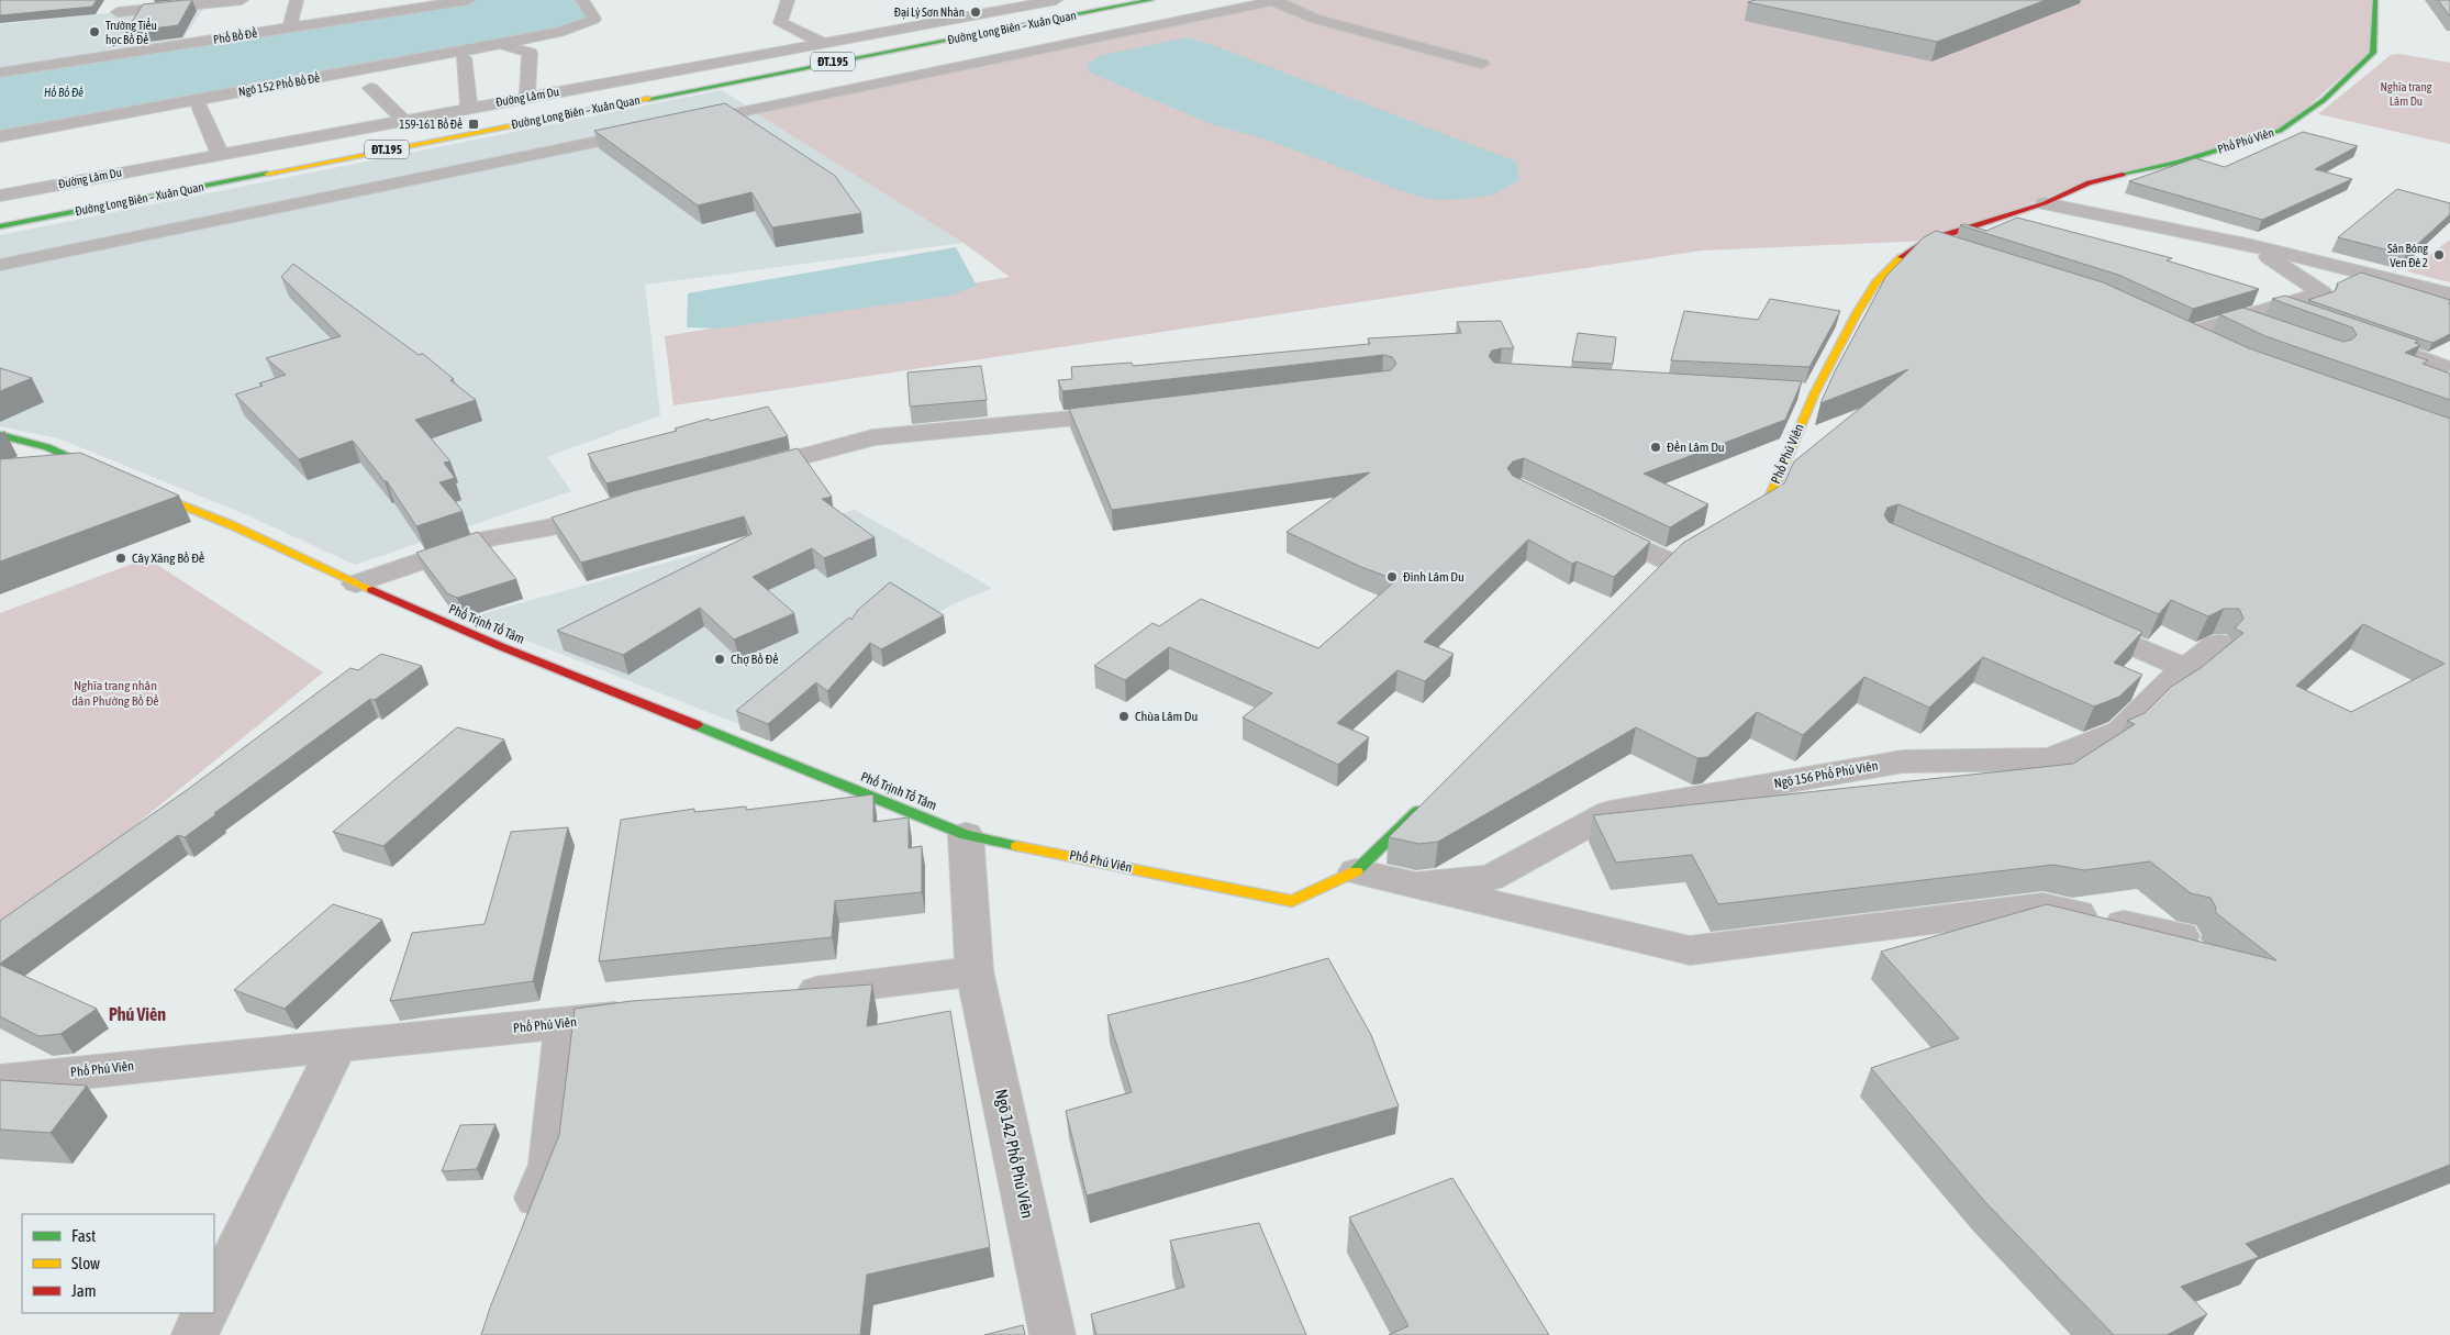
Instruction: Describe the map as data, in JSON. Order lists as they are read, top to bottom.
{
  "streets": {
    "street": [
      "Đường Long Biên – Xuân Quan",
      "Phố Bồ Đề",
      "ĐT.195",
      "Ngõ 152 Phố Bồ Đề",
      "Đường Lâm Du",
      "Phố Phú Viên",
      "Phố Trịnh Tố Tâm",
      "Ngõ 156 Phố Phú Viên",
      "Ngõ 142 Phố Phú Viên"
    ]
  },
  "crossings": [
    ["Phố Phú Viên", "Phố Trịnh Tố Tâm"]
  ],
  "districts": ["Phú Viên"],
  "water": ["Hồ Bồ Đề"],
  "parks": ["Nghĩa trang Lâm Du", "Nghĩa trang nhân dân Phường Bồ Đề"],
  "places": {
    "other": [
      "Đại Lý Sơn Nhàn",
      "Trường Tiểu học Bồ Đề",
      "Sân Bóng Ven Đê 2",
      "Đền Lâm Du",
      "Cây Xăng Bồ Đề",
      "Đình Lâm Du",
      "Chợ Bồ Đề",
      "Chùa Lâm Du"
    ],
    "transit": ["159-161 Bồ Đề"]
  },
  "legend": ["Fast", "Slow", "Jam"]
}
